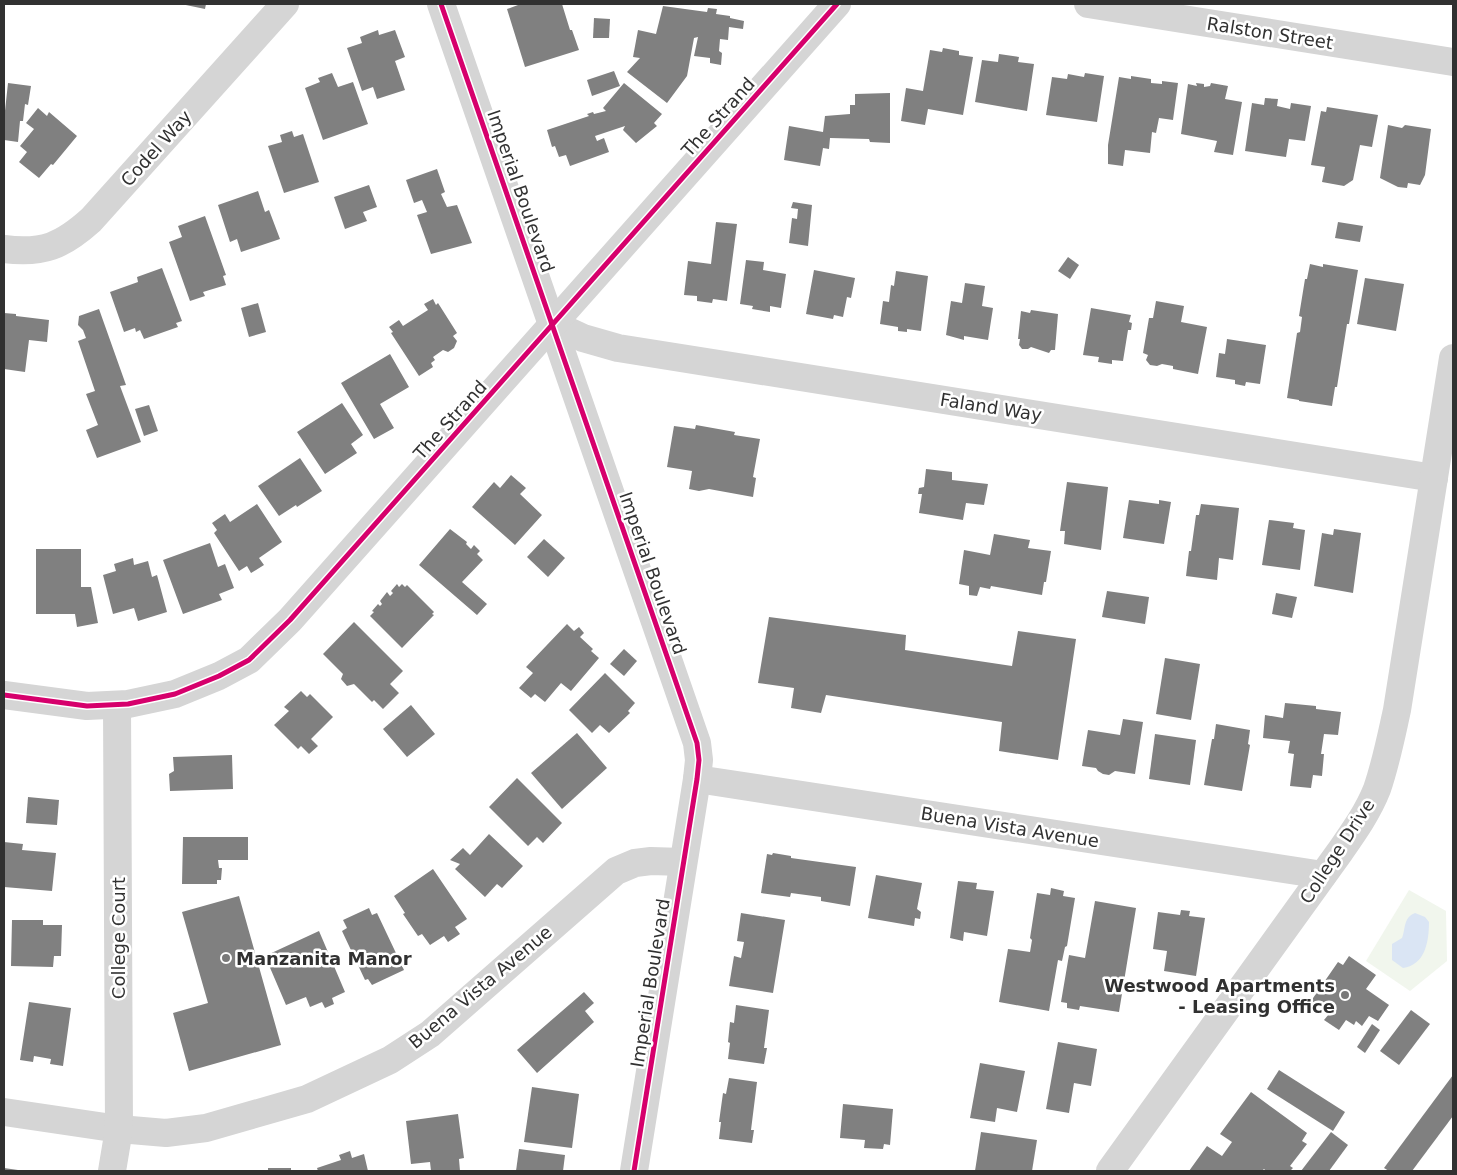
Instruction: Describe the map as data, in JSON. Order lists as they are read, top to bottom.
{
  "streets": {
    "street": [
      "Ralston Street",
      "The Strand",
      "Codel Way",
      "Imperial Boulevard",
      "Faland Way",
      "Buena Vista Avenue",
      "College Drive",
      "College Court"
    ]
  },
  "crossings": [
    ["The Strand", "Imperial Boulevard"],
    ["The Strand", "Faland Way"],
    ["The Strand", "College Court"],
    ["Imperial Boulevard", "Faland Way"],
    ["Imperial Boulevard", "Buena Vista Avenue"],
    ["Faland Way", "College Drive"],
    ["Buena Vista Avenue", "College Drive"],
    ["Buena Vista Avenue", "College Court"]
  ],
  "places": ["Manzanita Manor", "Westwood Apartments - Leasing Office"]
}
